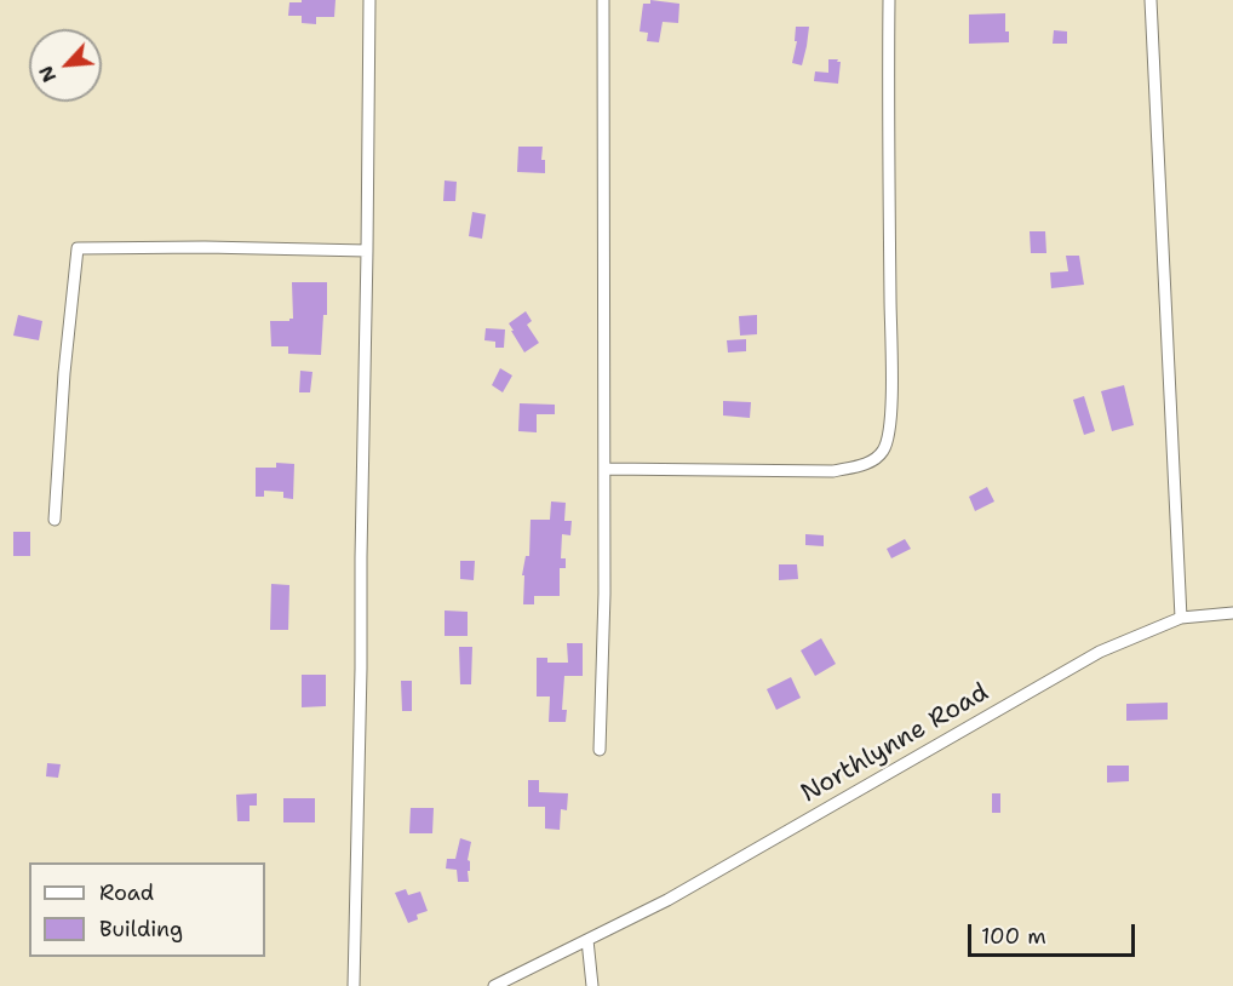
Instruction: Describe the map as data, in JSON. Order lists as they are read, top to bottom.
{
  "streets": {
    "street": ["Northlynne Road"]
  },
  "legend": ["Road", "Building"],
  "scale_bar": "100 m",
  "north": "bottom left"
}
